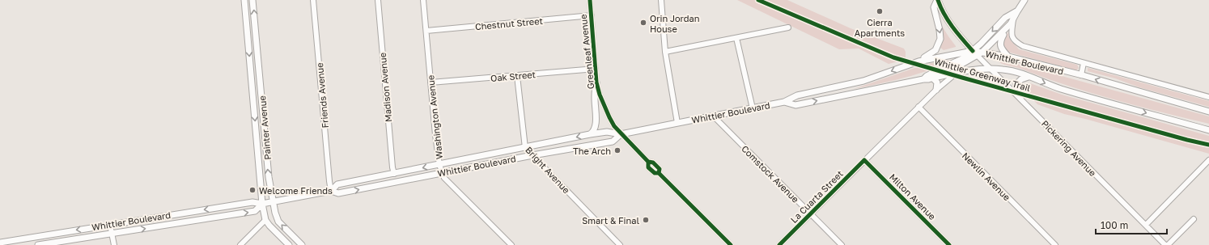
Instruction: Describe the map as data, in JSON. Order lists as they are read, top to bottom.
{
  "streets": {
    "main road": ["Whittier Boulevard", "Painter Avenue"],
    "street": [
      "Chestnut Street",
      "Greenleaf Avenue",
      "Oak Street",
      "Madison Avenue",
      "Friends Avenue",
      "Washington Avenue",
      "Pickering Avenue",
      "Bright Avenue",
      "Comstock Avenue",
      "Newlin Avenue",
      "La Cuarta Street",
      "Milton Avenue"
    ],
    "cycle path": ["Whittier Greenway Trail"]
  },
  "crossings": [
    ["Chestnut Street", "Greenleaf Avenue"],
    ["Chestnut Street", "Washington Avenue"],
    ["Greenleaf Avenue", "Whittier Boulevard"],
    ["Greenleaf Avenue", "Oak Street"],
    ["Whittier Boulevard", "Madison Avenue"],
    ["Whittier Boulevard", "Friends Avenue"],
    ["Whittier Boulevard", "Washington Avenue"],
    ["Whittier Boulevard", "Painter Avenue"],
    ["Whittier Boulevard", "Pickering Avenue"],
    ["Whittier Boulevard", "Bright Avenue"],
    ["Whittier Boulevard", "Comstock Avenue"],
    ["Whittier Boulevard", "La Cuarta Street"],
    ["Oak Street", "Washington Avenue"],
    ["Oak Street", "Bright Avenue"],
    ["Comstock Avenue", "La Cuarta Street"],
    ["Newlin Avenue", "La Cuarta Street"],
    ["La Cuarta Street", "Milton Avenue"]
  ],
  "places": [
    "Cierra Apartments",
    "Orin Jordan House",
    "The Arch",
    "Welcome Friends",
    "Smart & Final"
  ],
  "scale_bar": "100 m"
}
